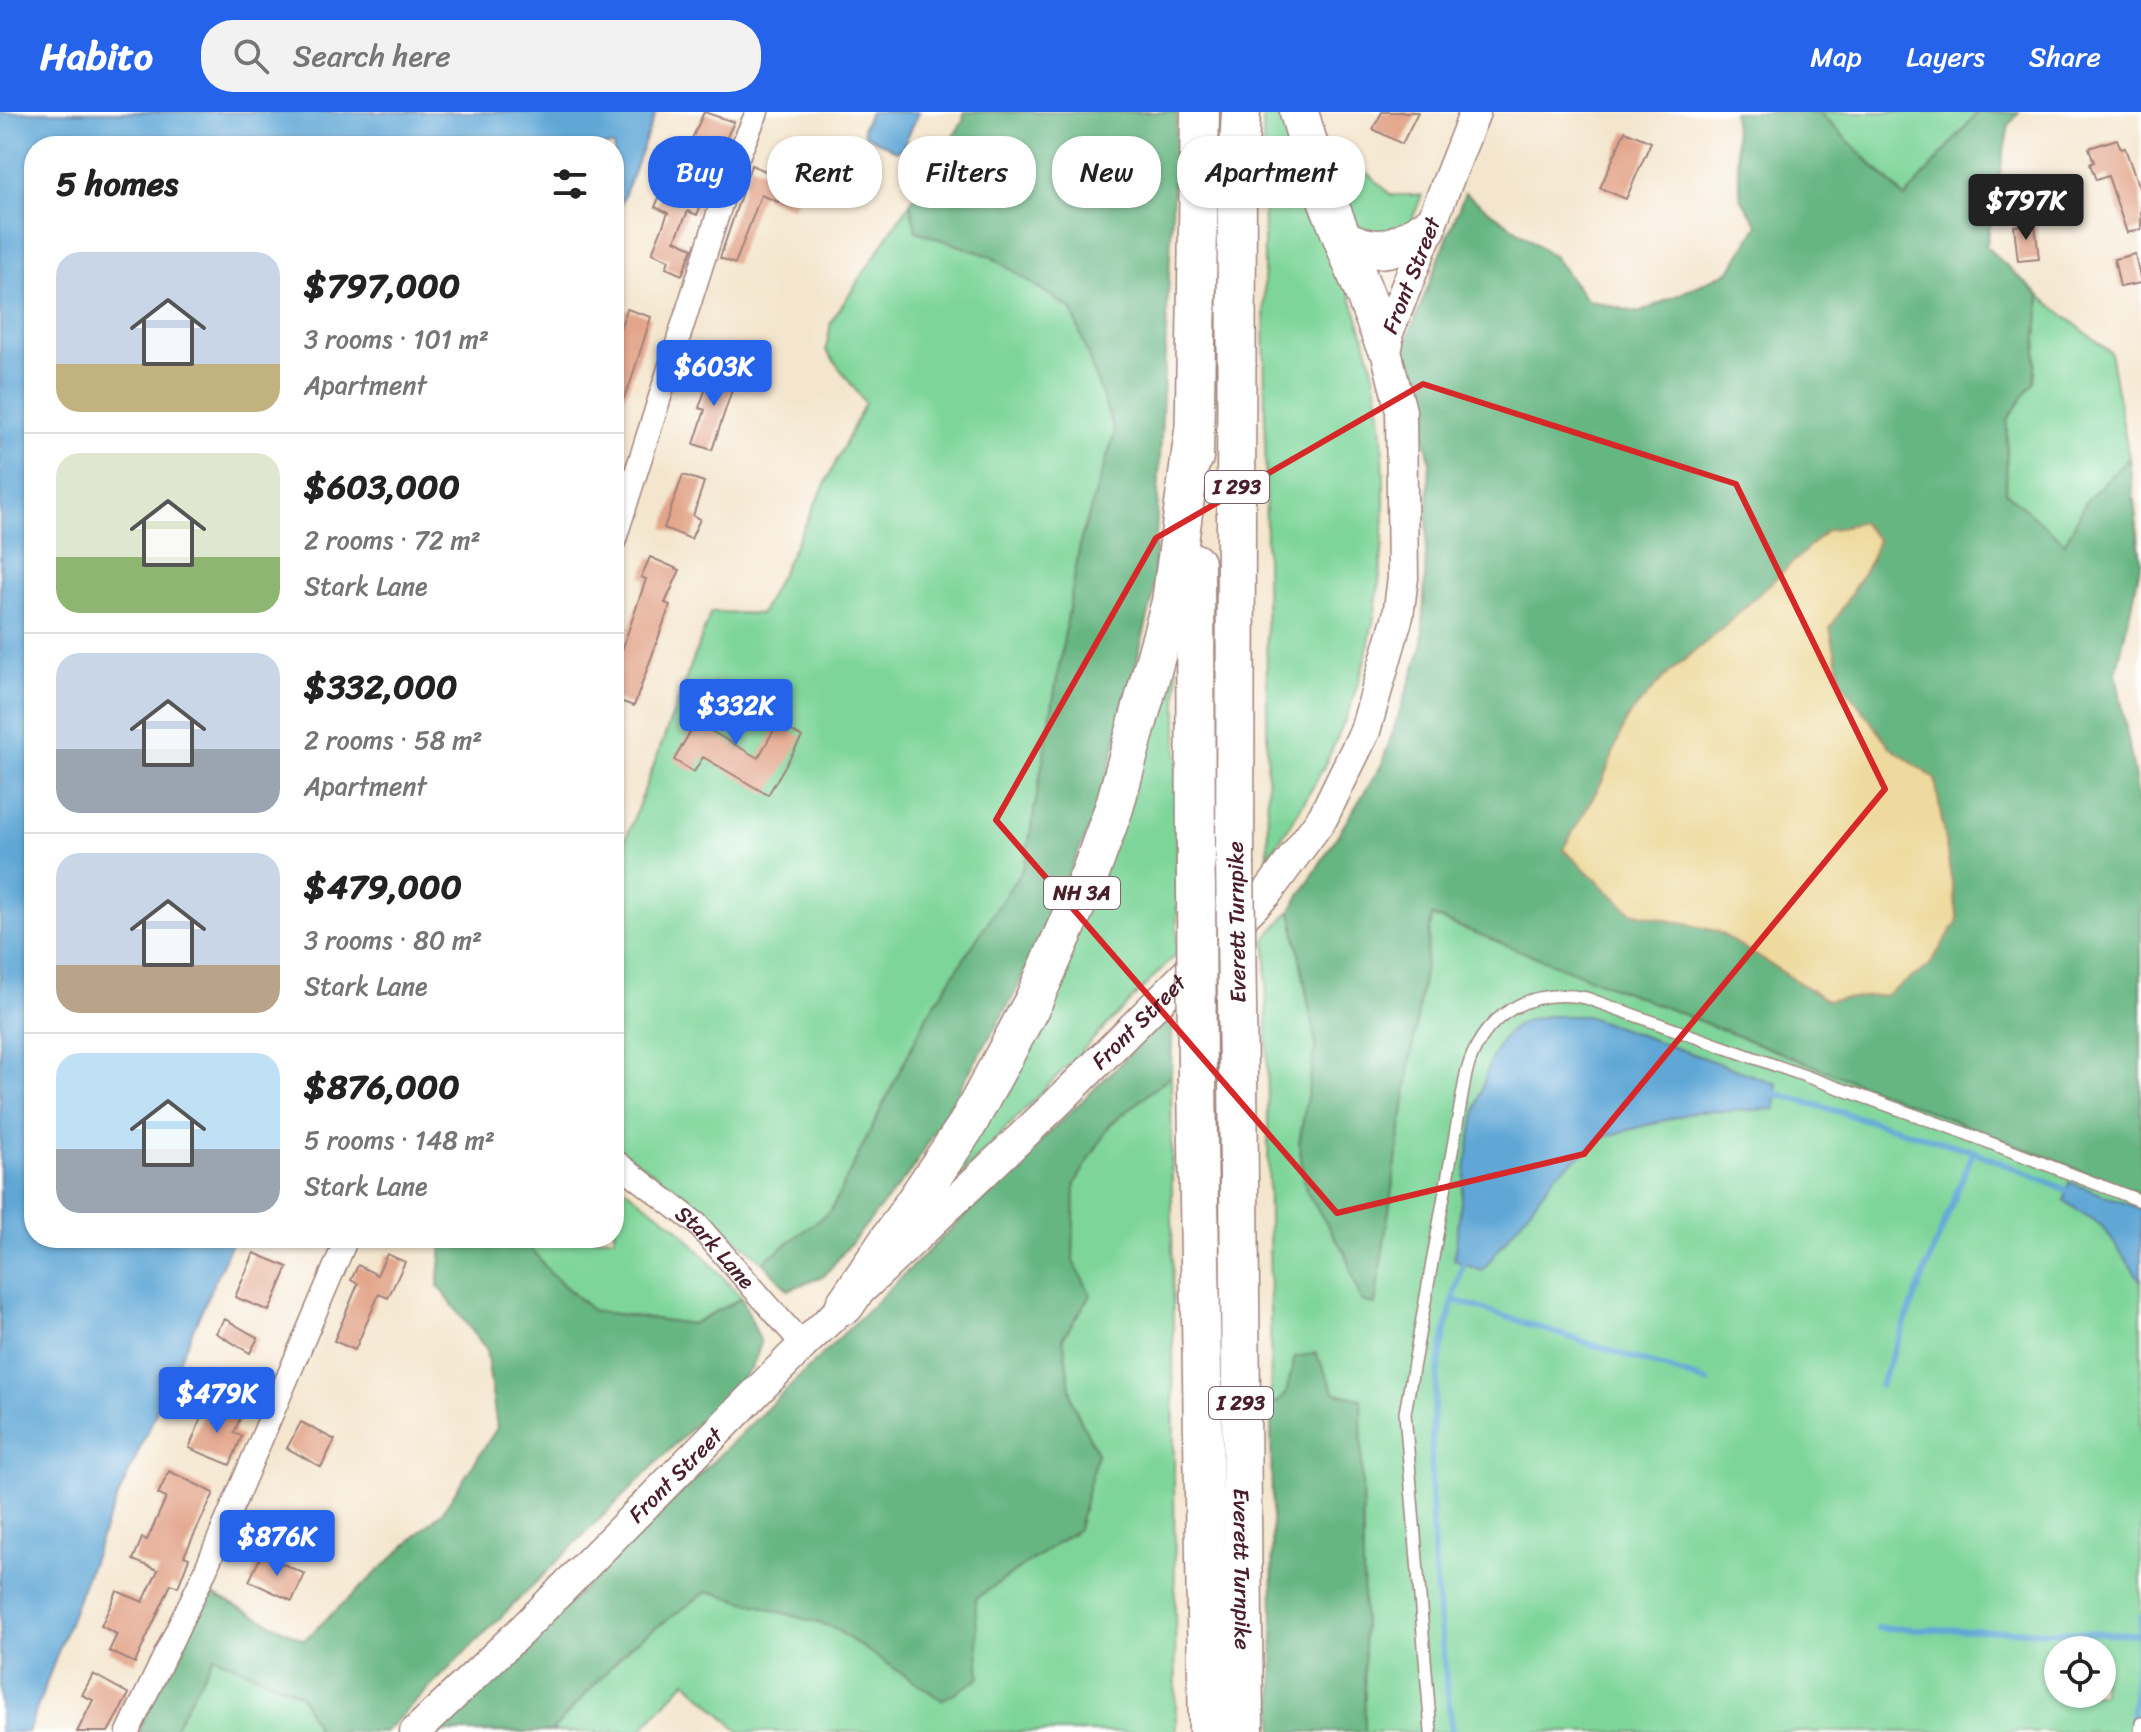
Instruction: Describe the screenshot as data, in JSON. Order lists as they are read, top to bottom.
{
  "streets": {
    "highway": ["I 293", "NH 3A", "Everett Turnpike"],
    "main road": ["Front Street"],
    "street": ["Stark Lane"]
  },
  "crossings": [
    ["Front Street", "NH 3A"],
    ["Front Street", "Stark Lane"],
    ["NH 3A", "Everett Turnpike"]
  ],
  "page": {
    "header": "Habito",
    "search": "Search here",
    "nav": ["Map", "Layers", "Share"],
    "chip": [
      "Buy",
      "Rent",
      "Filters",
      "New",
      "Apartment"
    ],
    "heading": "5 homes",
    "price": [
      "$797K",
      "$603K",
      "$332K",
      "$479K",
      "$876K"
    ],
    "list": [
      {
        "name": "$797,000",
        "note": "3 rooms · 101 m² · Apartment"
      },
      {
        "name": "$603,000",
        "note": "2 rooms · 72 m² · Stark Lane"
      },
      {
        "name": "$332,000",
        "note": "2 rooms · 58 m² · Apartment"
      },
      {
        "name": "$479,000",
        "note": "3 rooms · 80 m² · Stark Lane"
      },
      {
        "name": "$876,000",
        "note": "5 rooms · 148 m² · Stark Lane"
      }
    ]
  }
}
